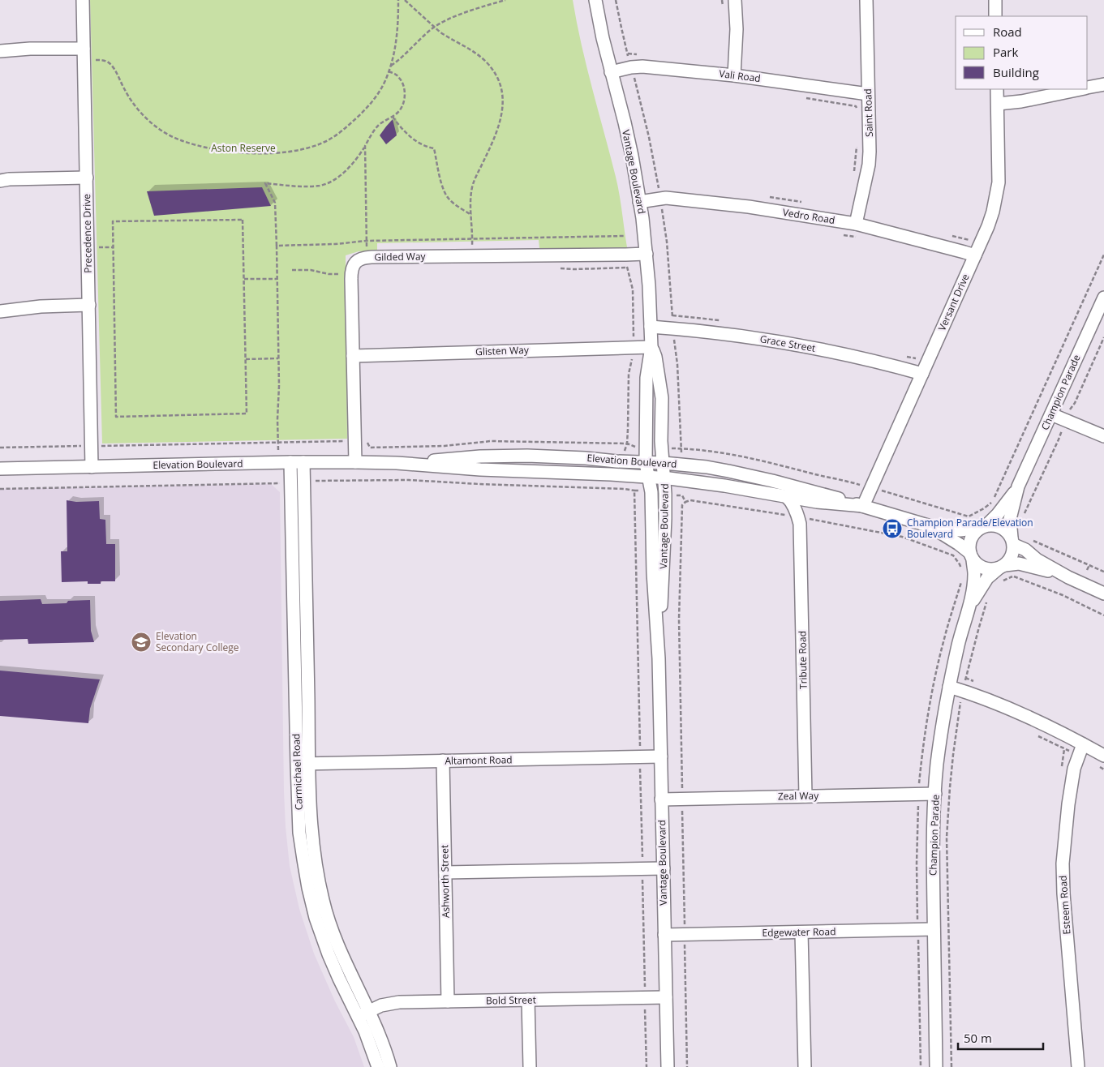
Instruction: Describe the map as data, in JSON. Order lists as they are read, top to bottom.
{
  "streets": {
    "street": [
      "Vali Road",
      "Saint Road",
      "Vantage Boulevard",
      "Vedro Road",
      "Precedence Drive",
      "Gilded Way",
      "Versant Drive",
      "Grace Street",
      "Glisten Way",
      "Champion Parade",
      "Elevation Boulevard",
      "Tribute Road",
      "Altamont Road",
      "Carmichael Road",
      "Zeal Way",
      "Ashworth Street",
      "Esteem Road",
      "Edgewater Road",
      "Bold Street"
    ]
  },
  "crossings": [
    ["Vali Road", "Saint Road"],
    ["Vali Road", "Vantage Boulevard"],
    ["Saint Road", "Vedro Road"],
    ["Vantage Boulevard", "Vedro Road"],
    ["Vantage Boulevard", "Gilded Way"],
    ["Vantage Boulevard", "Grace Street"],
    ["Vantage Boulevard", "Glisten Way"],
    ["Vantage Boulevard", "Elevation Boulevard"],
    ["Vantage Boulevard", "Altamont Road"],
    ["Vantage Boulevard", "Zeal Way"],
    ["Vantage Boulevard", "Edgewater Road"],
    ["Vantage Boulevard", "Bold Street"],
    ["Vedro Road", "Versant Drive"],
    ["Precedence Drive", "Elevation Boulevard"],
    ["Versant Drive", "Grace Street"],
    ["Versant Drive", "Elevation Boulevard"],
    ["Champion Parade", "Elevation Boulevard"],
    ["Champion Parade", "Zeal Way"],
    ["Champion Parade", "Edgewater Road"],
    ["Elevation Boulevard", "Carmichael Road"],
    ["Tribute Road", "Zeal Way"],
    ["Altamont Road", "Carmichael Road"],
    ["Altamont Road", "Ashworth Street"],
    ["Carmichael Road", "Bold Street"],
    ["Ashworth Street", "Bold Street"]
  ],
  "parks": ["Aston Reserve"],
  "places": {
    "bus stop": ["Champion Parade/Elevation Boulevard"],
    "school or university": ["Elevation Secondary College"]
  },
  "legend": ["Road", "Park", "Building"],
  "scale_bar": "50 m"
}
